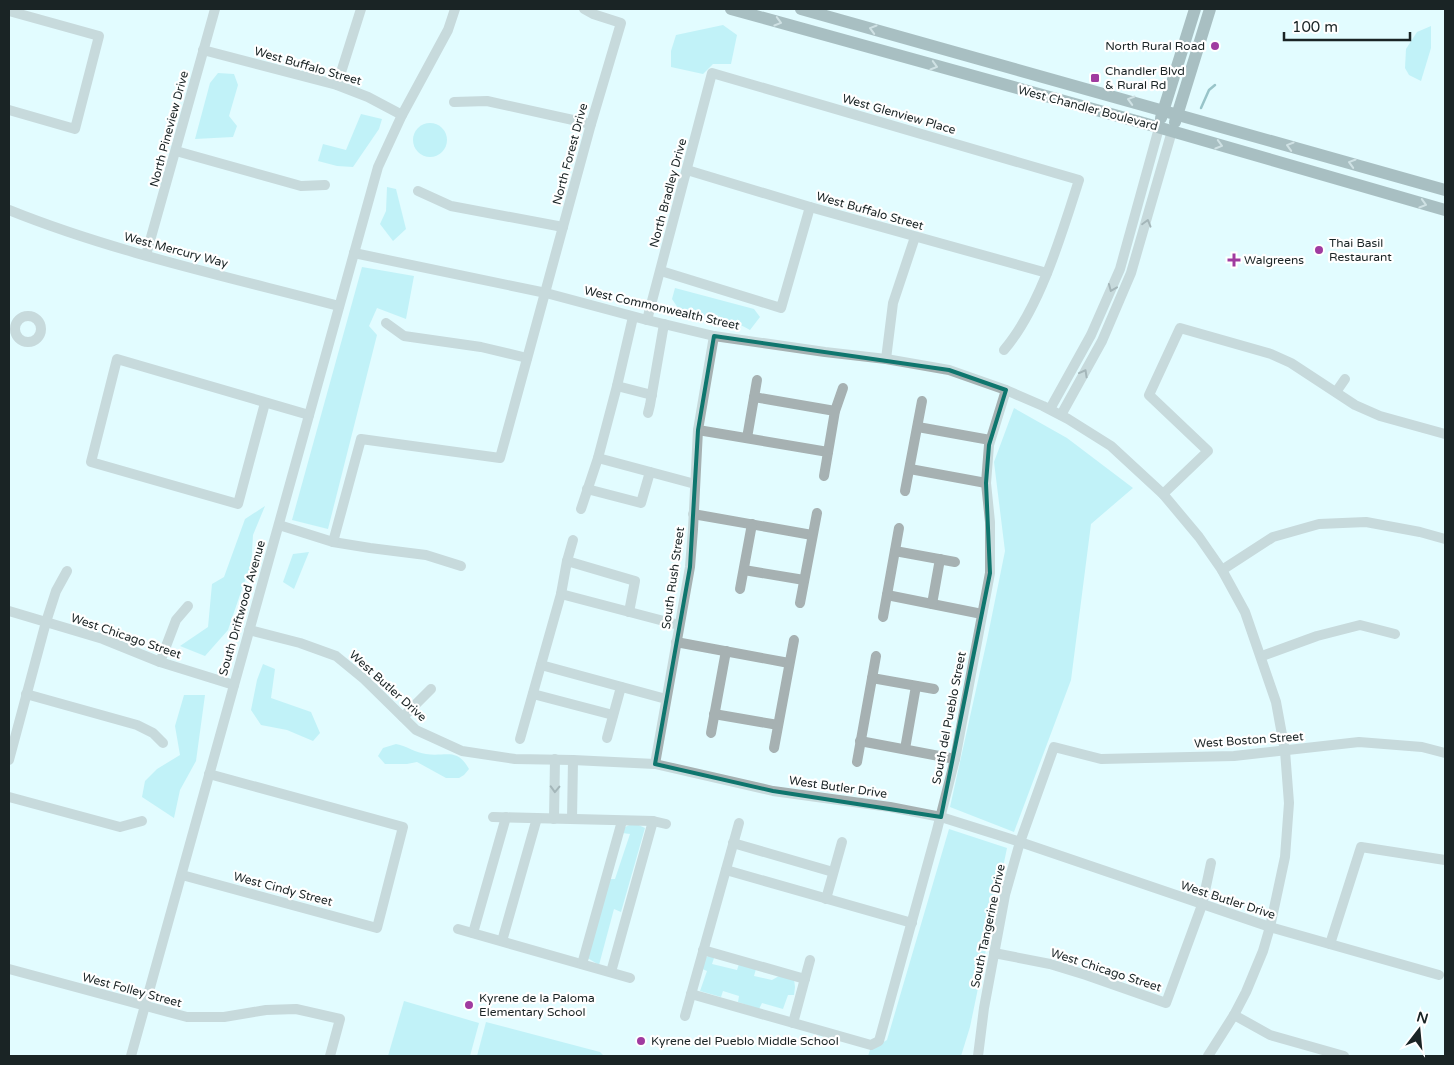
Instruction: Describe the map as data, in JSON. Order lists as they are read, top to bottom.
{
  "streets": {
    "main road": ["West Chandler Boulevard"],
    "street": [
      "West Buffalo Street",
      "West Glenview Place",
      "North Pineview Drive",
      "North Forest Drive",
      "North Bradley Drive",
      "West Mercury Way",
      "West Commonwealth Street",
      "South Rush Street",
      "South Driftwood Avenue",
      "West Chicago Street",
      "West Butler Drive",
      "South del Pueblo Street",
      "West Boston Street",
      "West Cindy Street",
      "South Tangerine Drive",
      "West Folley Street"
    ]
  },
  "crossings": [
    ["West Buffalo Street", "West Glenview Place"],
    ["West Buffalo Street", "North Pineview Drive"],
    ["West Buffalo Street", "North Bradley Drive"],
    ["West Buffalo Street", "South Driftwood Avenue"],
    ["West Glenview Place", "North Bradley Drive"],
    ["North Pineview Drive", "West Mercury Way"],
    ["North Forest Drive", "West Commonwealth Street"],
    ["North Bradley Drive", "West Commonwealth Street"],
    ["West Mercury Way", "South Driftwood Avenue"],
    ["West Commonwealth Street", "South Rush Street"],
    ["West Commonwealth Street", "South Driftwood Avenue"],
    ["West Commonwealth Street", "West Butler Drive"],
    ["West Commonwealth Street", "South del Pueblo Street"],
    ["West Commonwealth Street", "West Boston Street"],
    ["South Rush Street", "West Butler Drive"],
    ["South Driftwood Avenue", "West Chicago Street"],
    ["South Driftwood Avenue", "West Butler Drive"],
    ["South Driftwood Avenue", "West Cindy Street"],
    ["South Driftwood Avenue", "West Folley Street"],
    ["West Chicago Street", "West Butler Drive"],
    ["West Chicago Street", "South Tangerine Drive"],
    ["West Butler Drive", "South del Pueblo Street"],
    ["West Butler Drive", "South Tangerine Drive"],
    ["West Boston Street", "South Tangerine Drive"]
  ],
  "places": {
    "other": [
      "North Rural Road",
      "Thai Basil Restaurant",
      "Kyrene de la Paloma Elementary School",
      "Kyrene del Pueblo Middle School"
    ],
    "transit": ["Chandler Blvd & Rural Rd"],
    "health": ["Walgreens"]
  },
  "scale_bar": "100 m",
  "north": "top"
}
